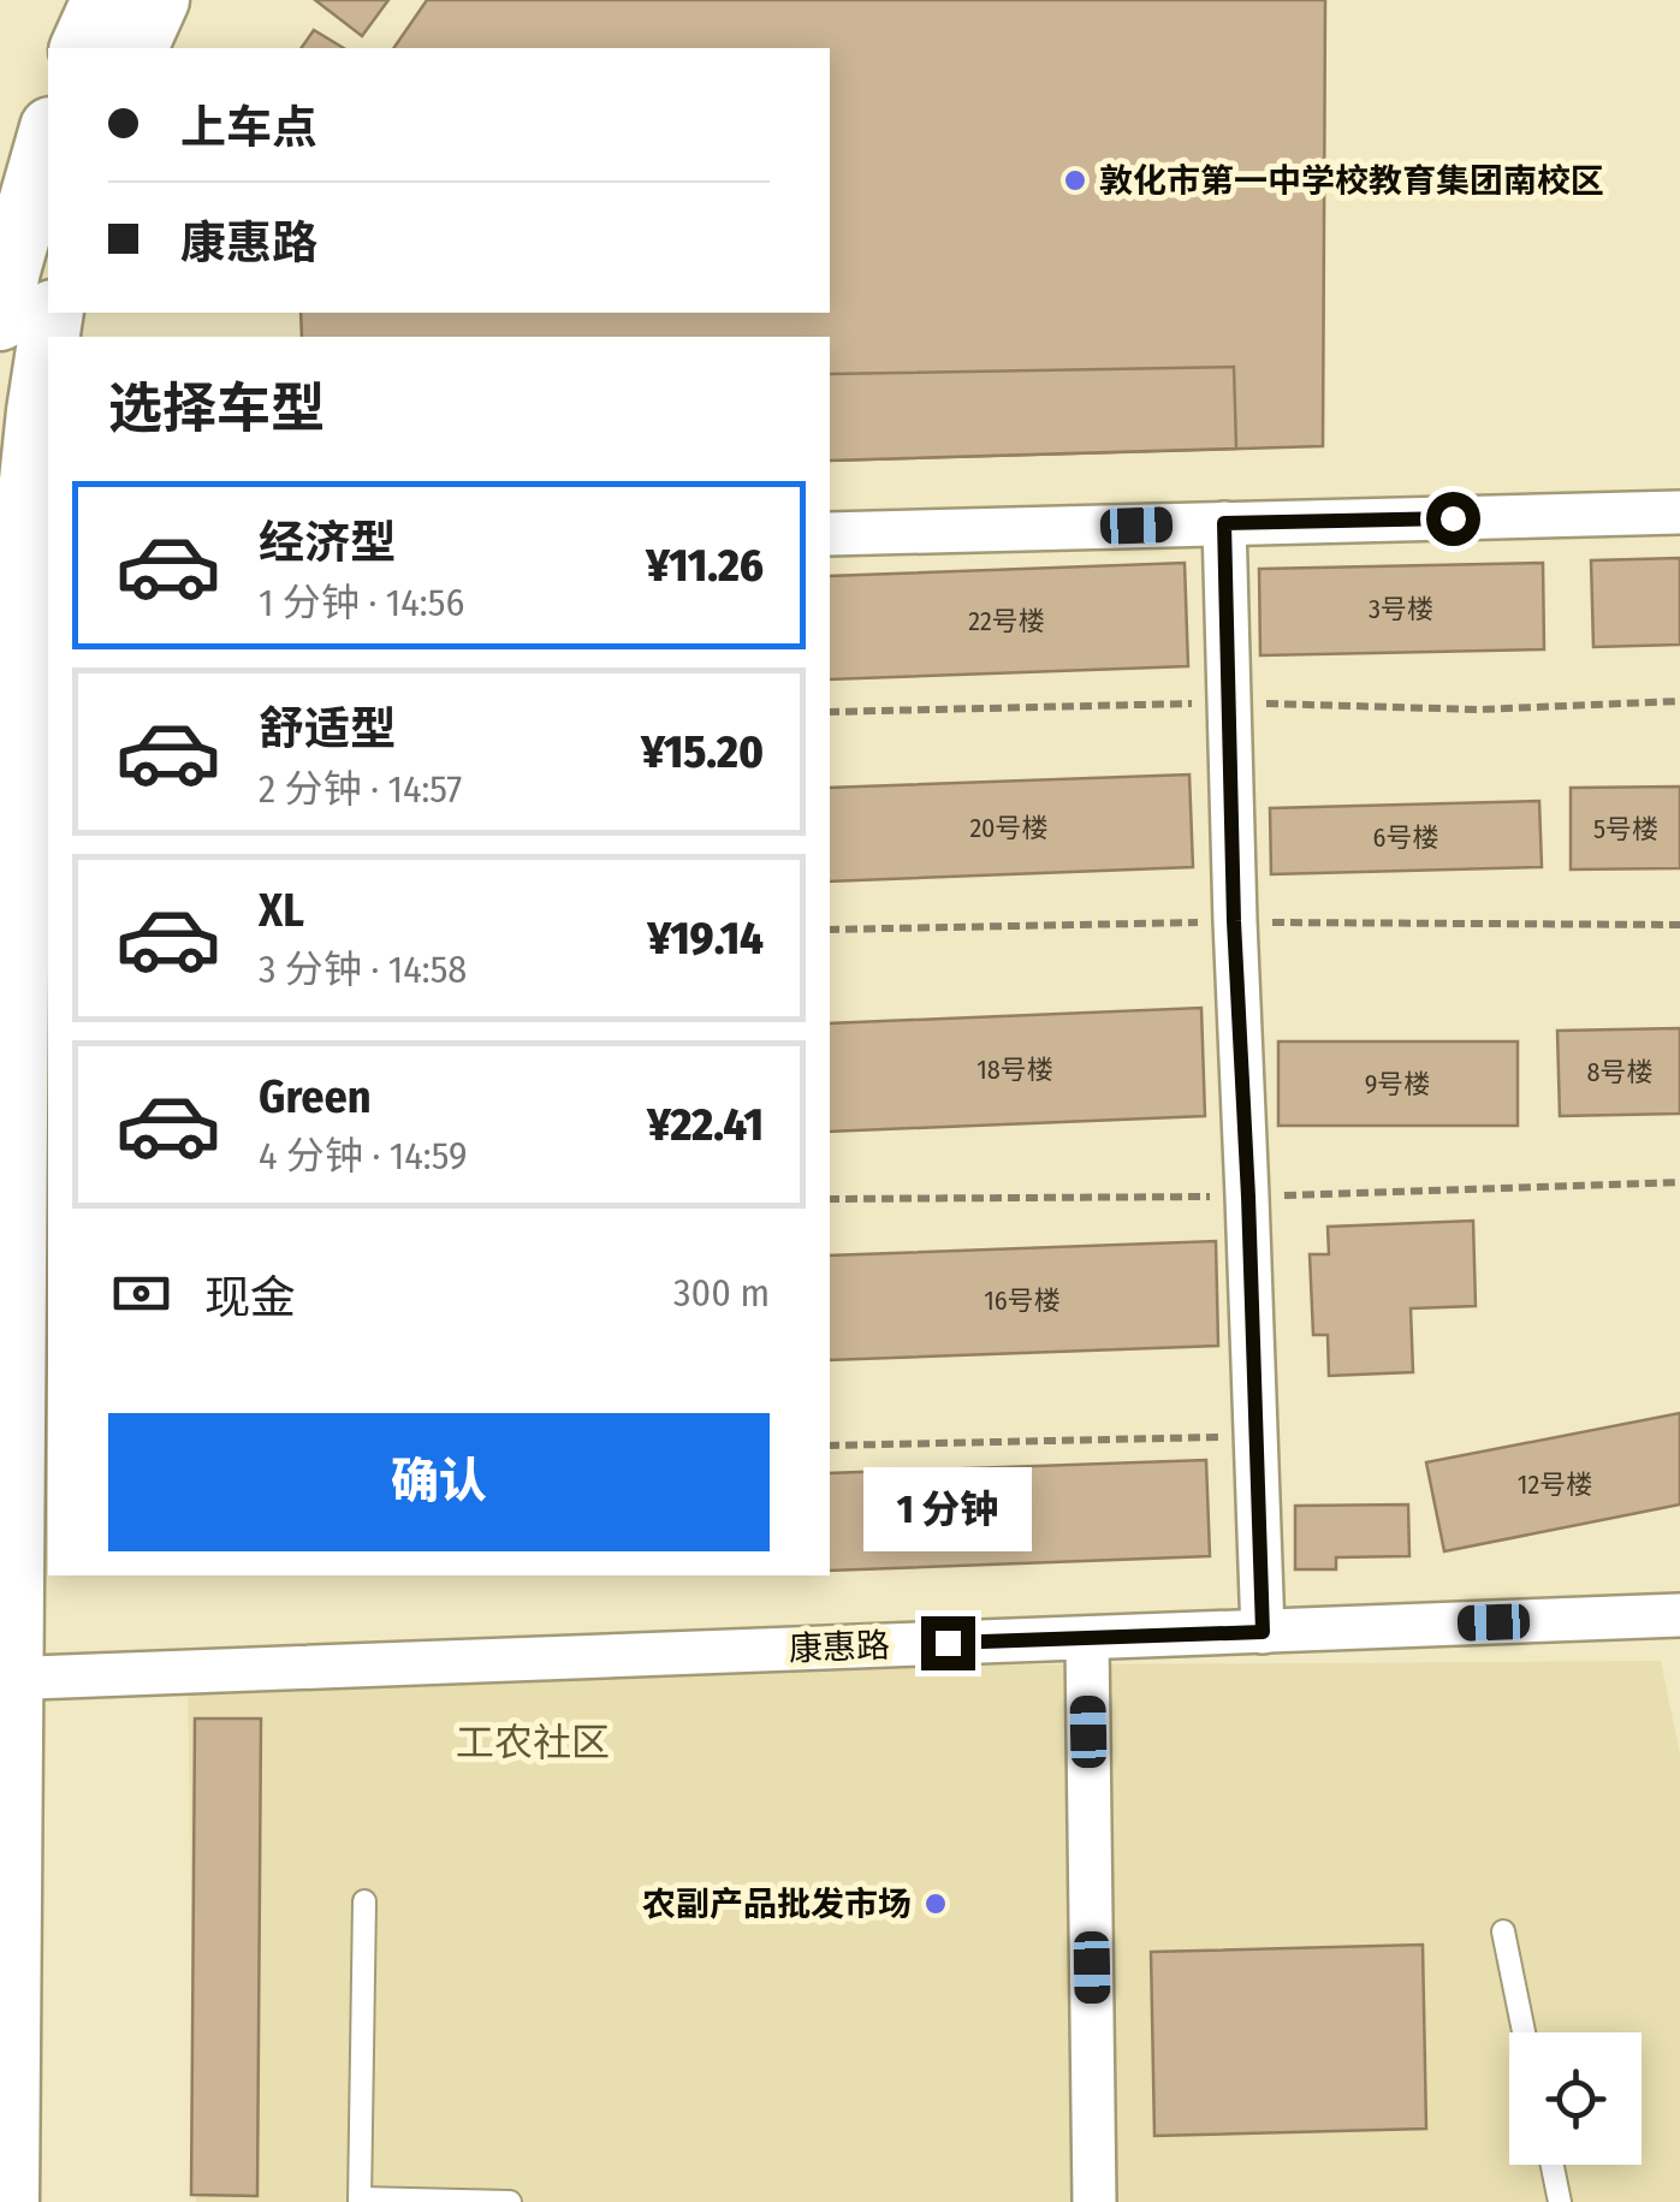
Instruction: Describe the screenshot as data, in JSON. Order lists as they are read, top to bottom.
{
  "streets": {
    "street": ["康惠路"]
  },
  "districts": ["工农社区"],
  "places": ["敦化市第一中学校教育集团南校区", "农副产品批发市场"],
  "house_numbers": [
    "3号楼",
    "22号楼",
    "20号楼",
    "5号楼",
    "6号楼",
    "18号楼",
    "8号楼",
    "9号楼",
    "16号楼",
    "12号楼"
  ],
  "page": {
    "banner": ["上车点", "康惠路"],
    "heading": "选择车型",
    "list": [
      {
        "name": "经济型",
        "note": "1 分钟 · 14:56",
        "value": "¥11.26"
      },
      {
        "name": "舒适型",
        "note": "2 分钟 · 14:57",
        "value": "¥15.20"
      },
      {
        "name": "XL",
        "note": "3 分钟 · 14:58",
        "value": "¥19.14"
      },
      {
        "name": "Green",
        "note": "4 分钟 · 14:59",
        "value": "¥22.41"
      }
    ],
    "pay": ["现金", "300 m"],
    "buttons": "确认",
    "bubble": "1 分钟"
  }
}
